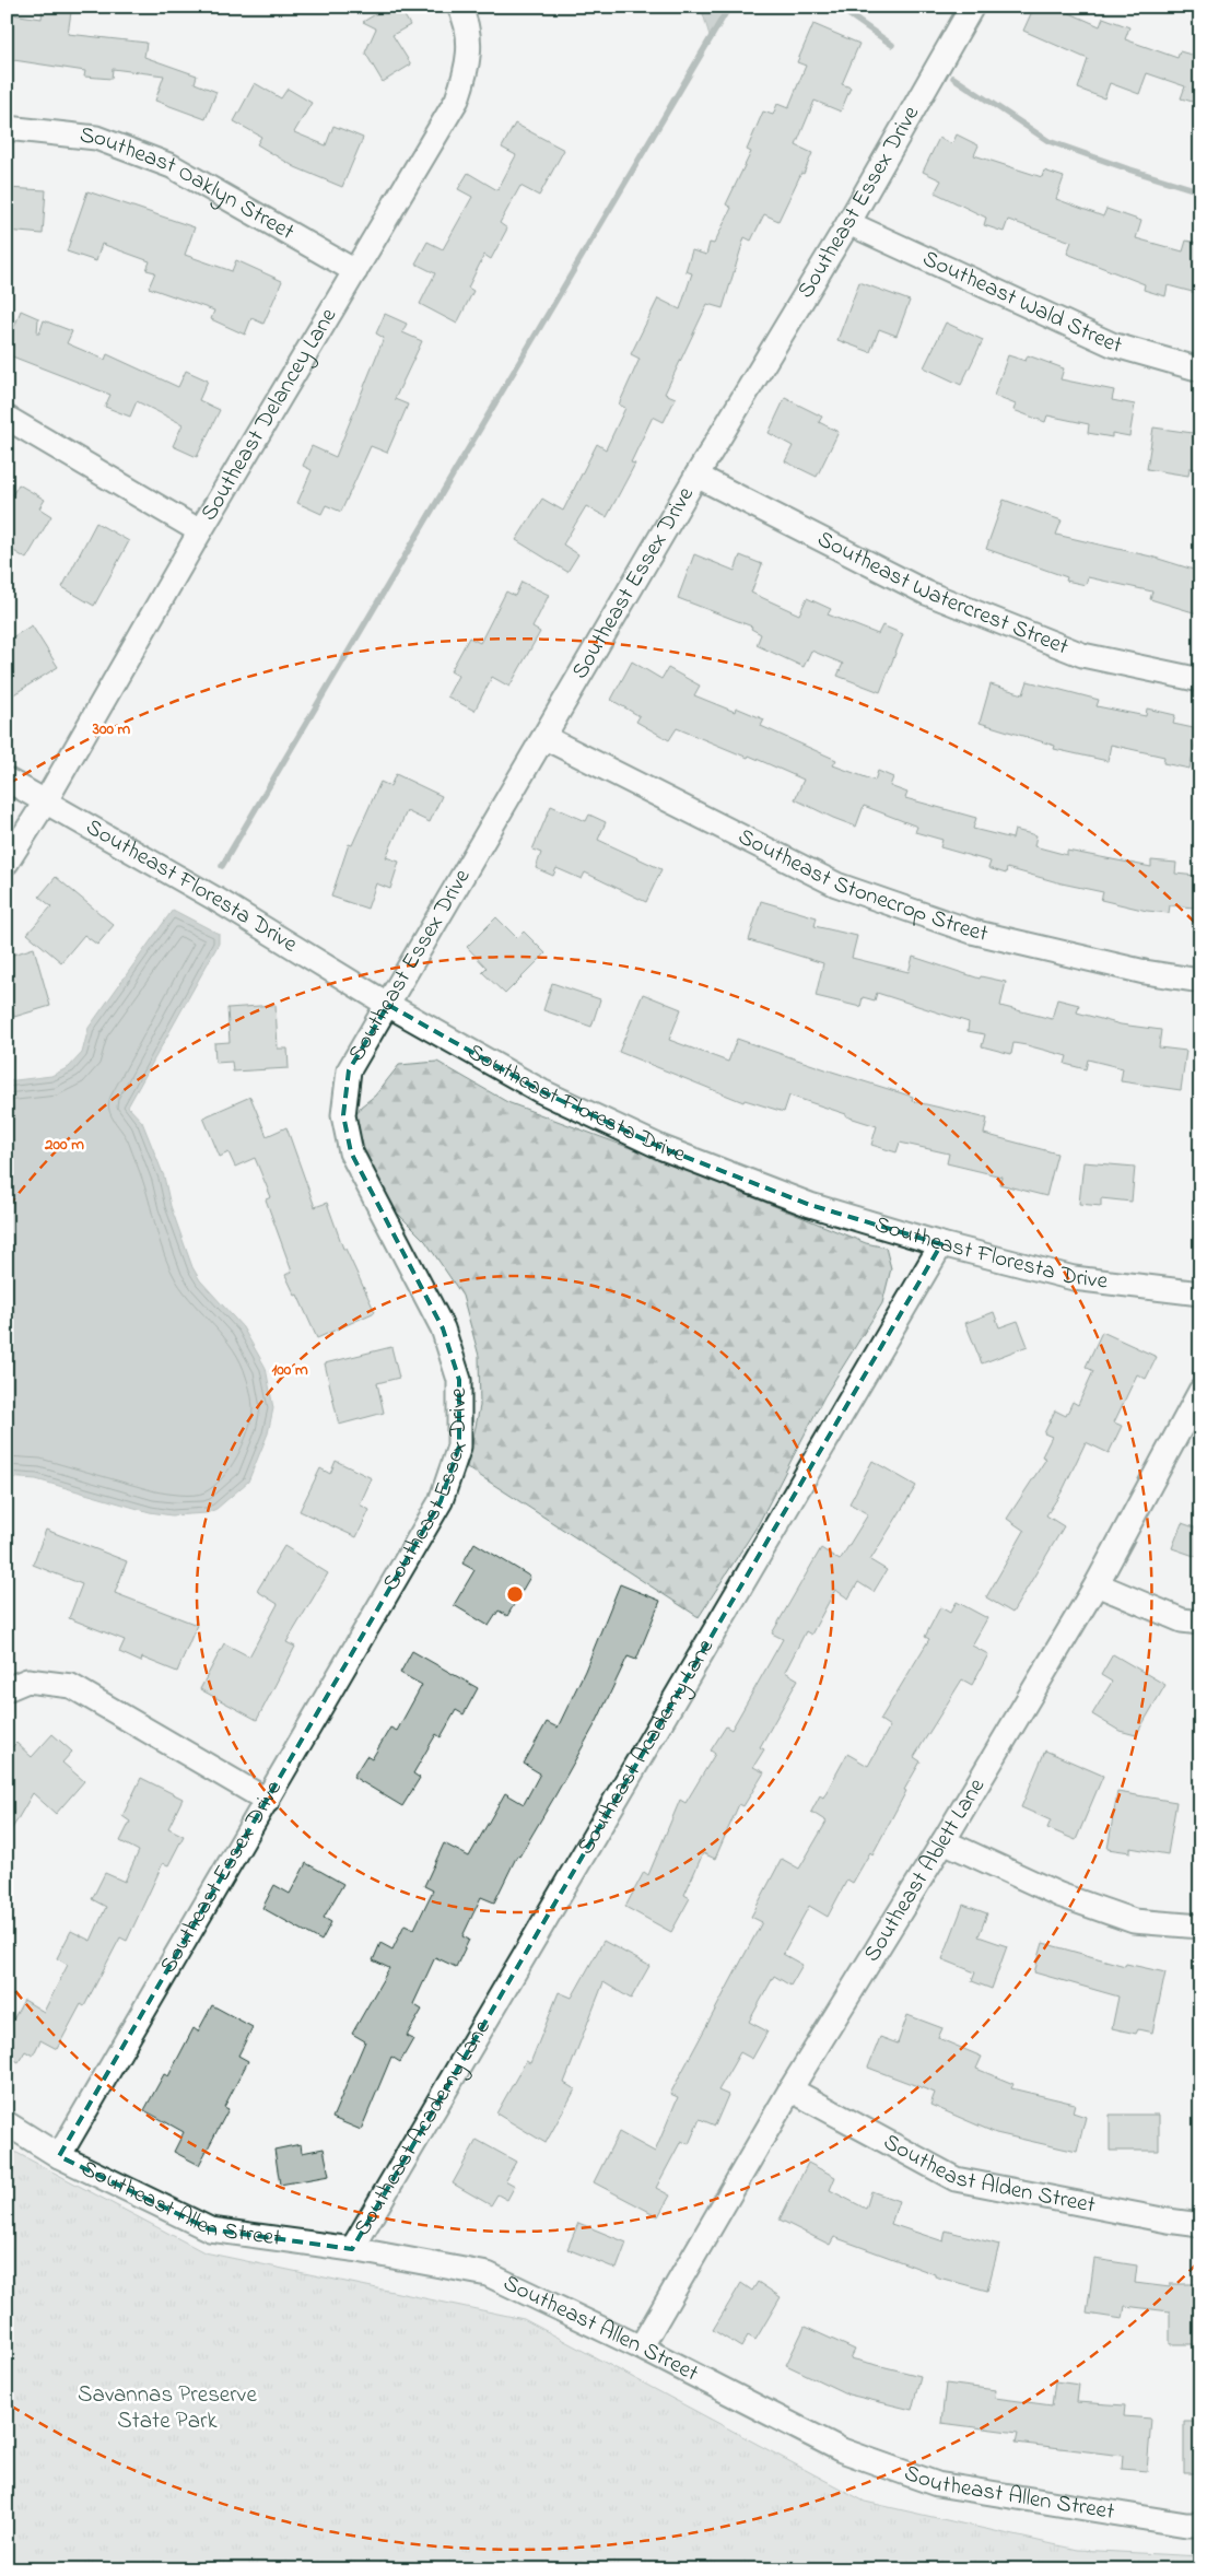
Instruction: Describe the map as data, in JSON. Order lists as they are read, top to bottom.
{
  "streets": {
    "street": [
      "Southeast Oaklyn Street",
      "Southeast Essex Drive",
      "Southeast Wald Street",
      "Southeast Delancey Lane",
      "Southeast Watercrest Street",
      "Southeast Stonecrop Street",
      "Southeast Floresta Drive",
      "Southeast Academy Lane",
      "Southeast Ablett Lane",
      "Southeast Alden Street",
      "Southeast Allen Street"
    ]
  },
  "crossings": [
    ["Southeast Oaklyn Street", "Southeast Delancey Lane"],
    ["Southeast Essex Drive", "Southeast Wald Street"],
    ["Southeast Essex Drive", "Southeast Watercrest Street"],
    ["Southeast Essex Drive", "Southeast Stonecrop Street"],
    ["Southeast Essex Drive", "Southeast Floresta Drive"],
    ["Southeast Essex Drive", "Southeast Allen Street"],
    ["Southeast Delancey Lane", "Southeast Floresta Drive"],
    ["Southeast Floresta Drive", "Southeast Academy Lane"],
    ["Southeast Academy Lane", "Southeast Allen Street"],
    ["Southeast Ablett Lane", "Southeast Alden Street"],
    ["Southeast Ablett Lane", "Southeast Allen Street"]
  ],
  "parks": ["Savannas Preserve State Park"],
  "rings": ["300 m", "200 m", "100 m"]
}
